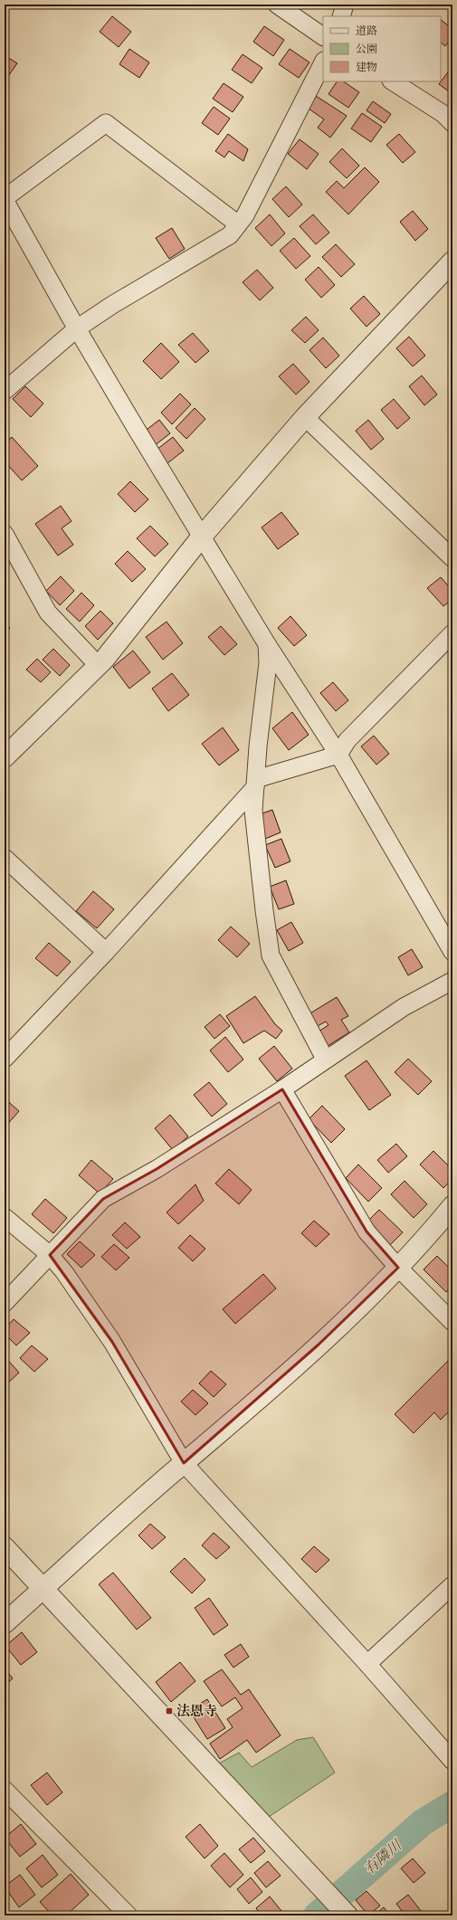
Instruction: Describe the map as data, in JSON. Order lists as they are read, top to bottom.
{
  "water": ["有隣川"],
  "places": {
    "transit": ["法恩寺"]
  },
  "legend": ["道路", "公園", "建物"]
}
